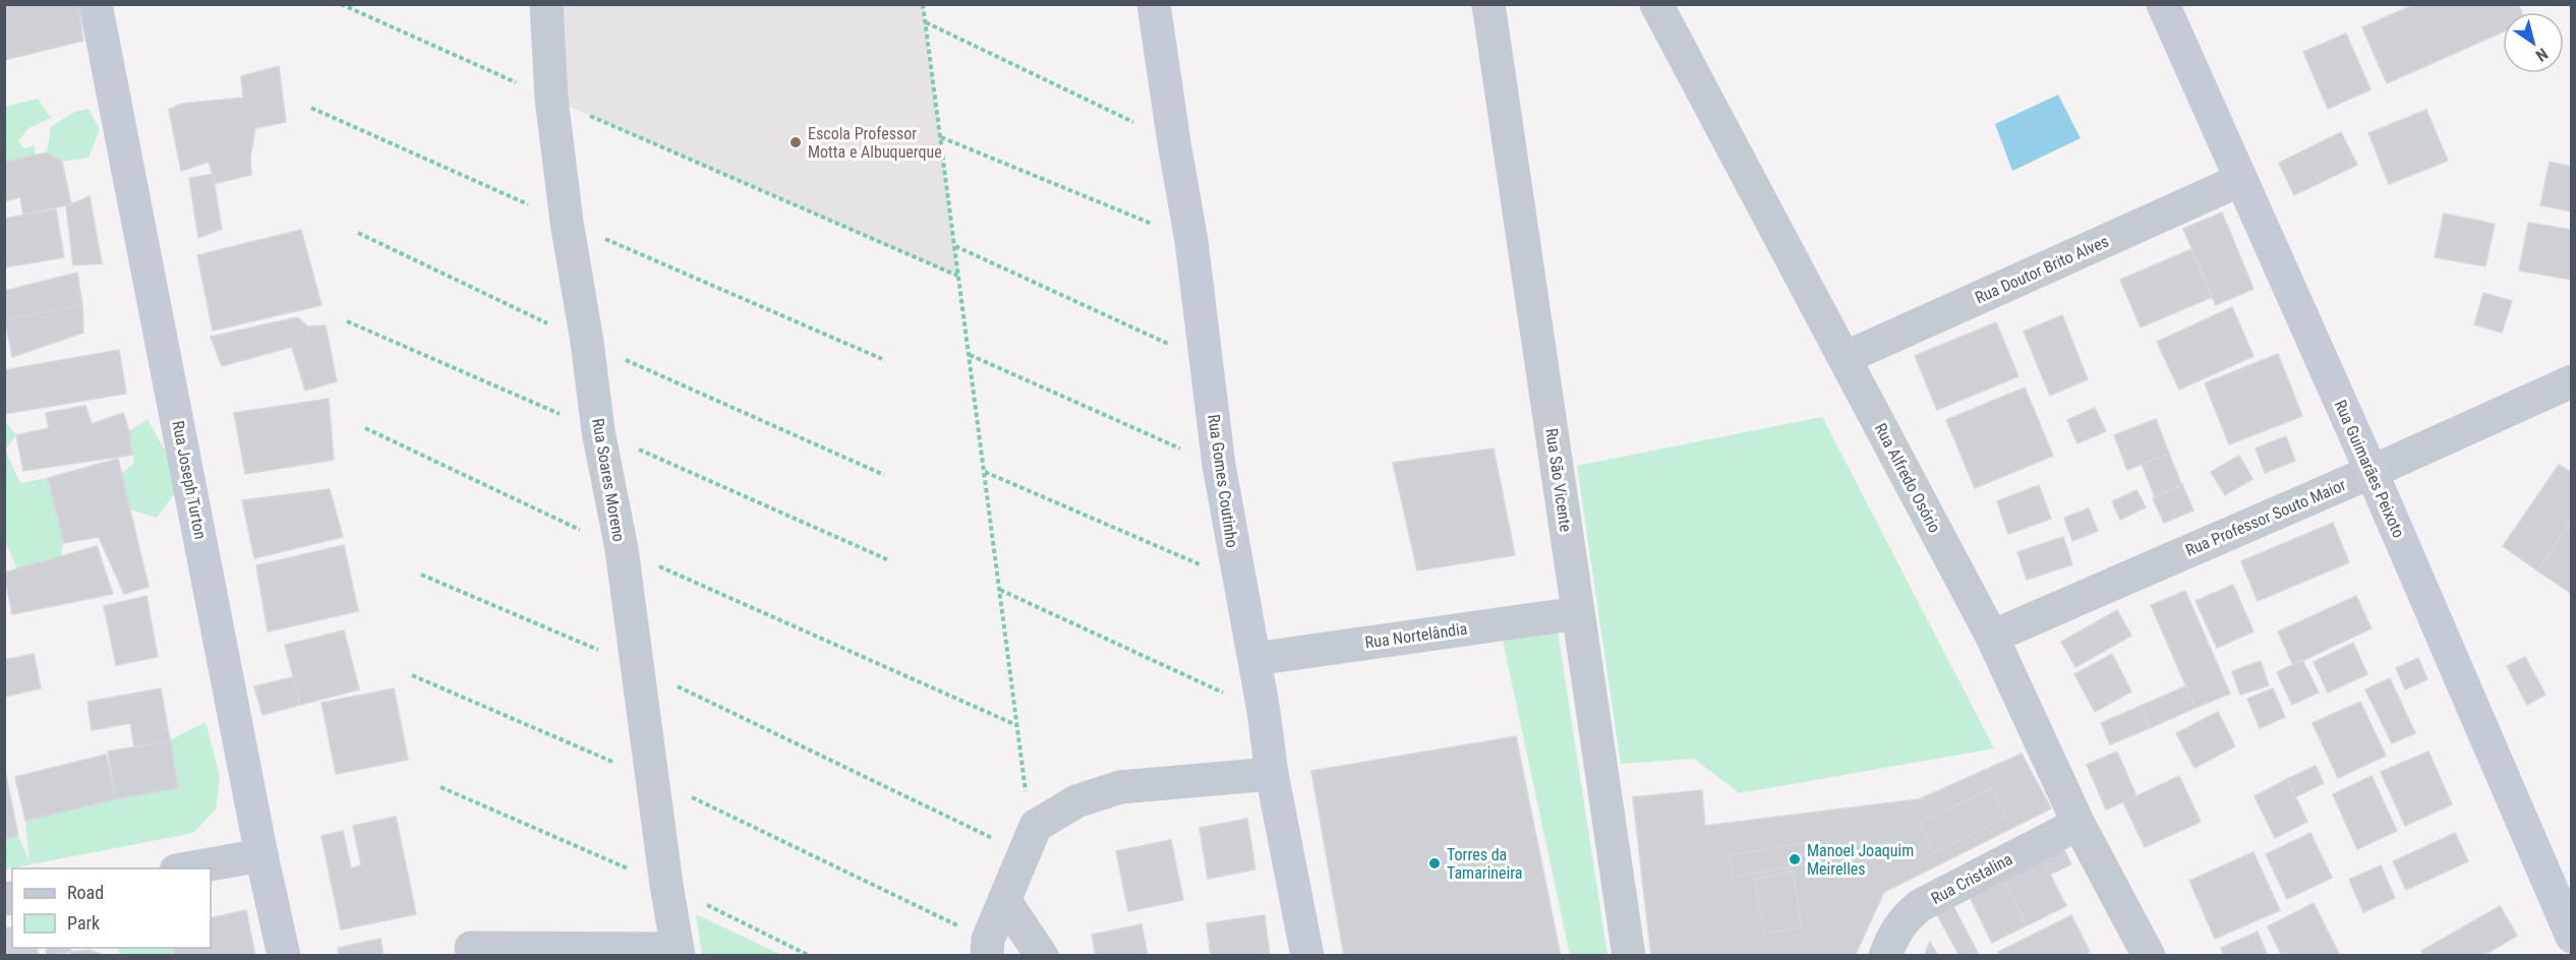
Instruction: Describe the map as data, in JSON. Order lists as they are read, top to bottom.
{
  "streets": {
    "street": [
      "Rua Doutor Brito Alves",
      "Rua Guimarães Peixoto",
      "Rua Alfredo Osório",
      "Rua Joseph Turton",
      "Rua Soares Moreno",
      "Rua São Vicente",
      "Rua Gomes Coutinho",
      "Rua Professor Souto Maior",
      "Rua Nortelândia",
      "Rua Cristalina"
    ]
  },
  "crossings": [
    ["Rua Doutor Brito Alves", "Rua Guimarães Peixoto"],
    ["Rua Doutor Brito Alves", "Rua Alfredo Osório"],
    ["Rua Guimarães Peixoto", "Rua Professor Souto Maior"],
    ["Rua Alfredo Osório", "Rua Professor Souto Maior"],
    ["Rua Alfredo Osório", "Rua Cristalina"],
    ["Rua São Vicente", "Rua Nortelândia"],
    ["Rua Gomes Coutinho", "Rua Nortelândia"]
  ],
  "places": ["Escola Professor Motta e Albuquerque", "Manoel Joaquim Meirelles", "Torres da Tamarineira"],
  "legend": ["Road", "Park"],
  "north": "bottom right"
}
